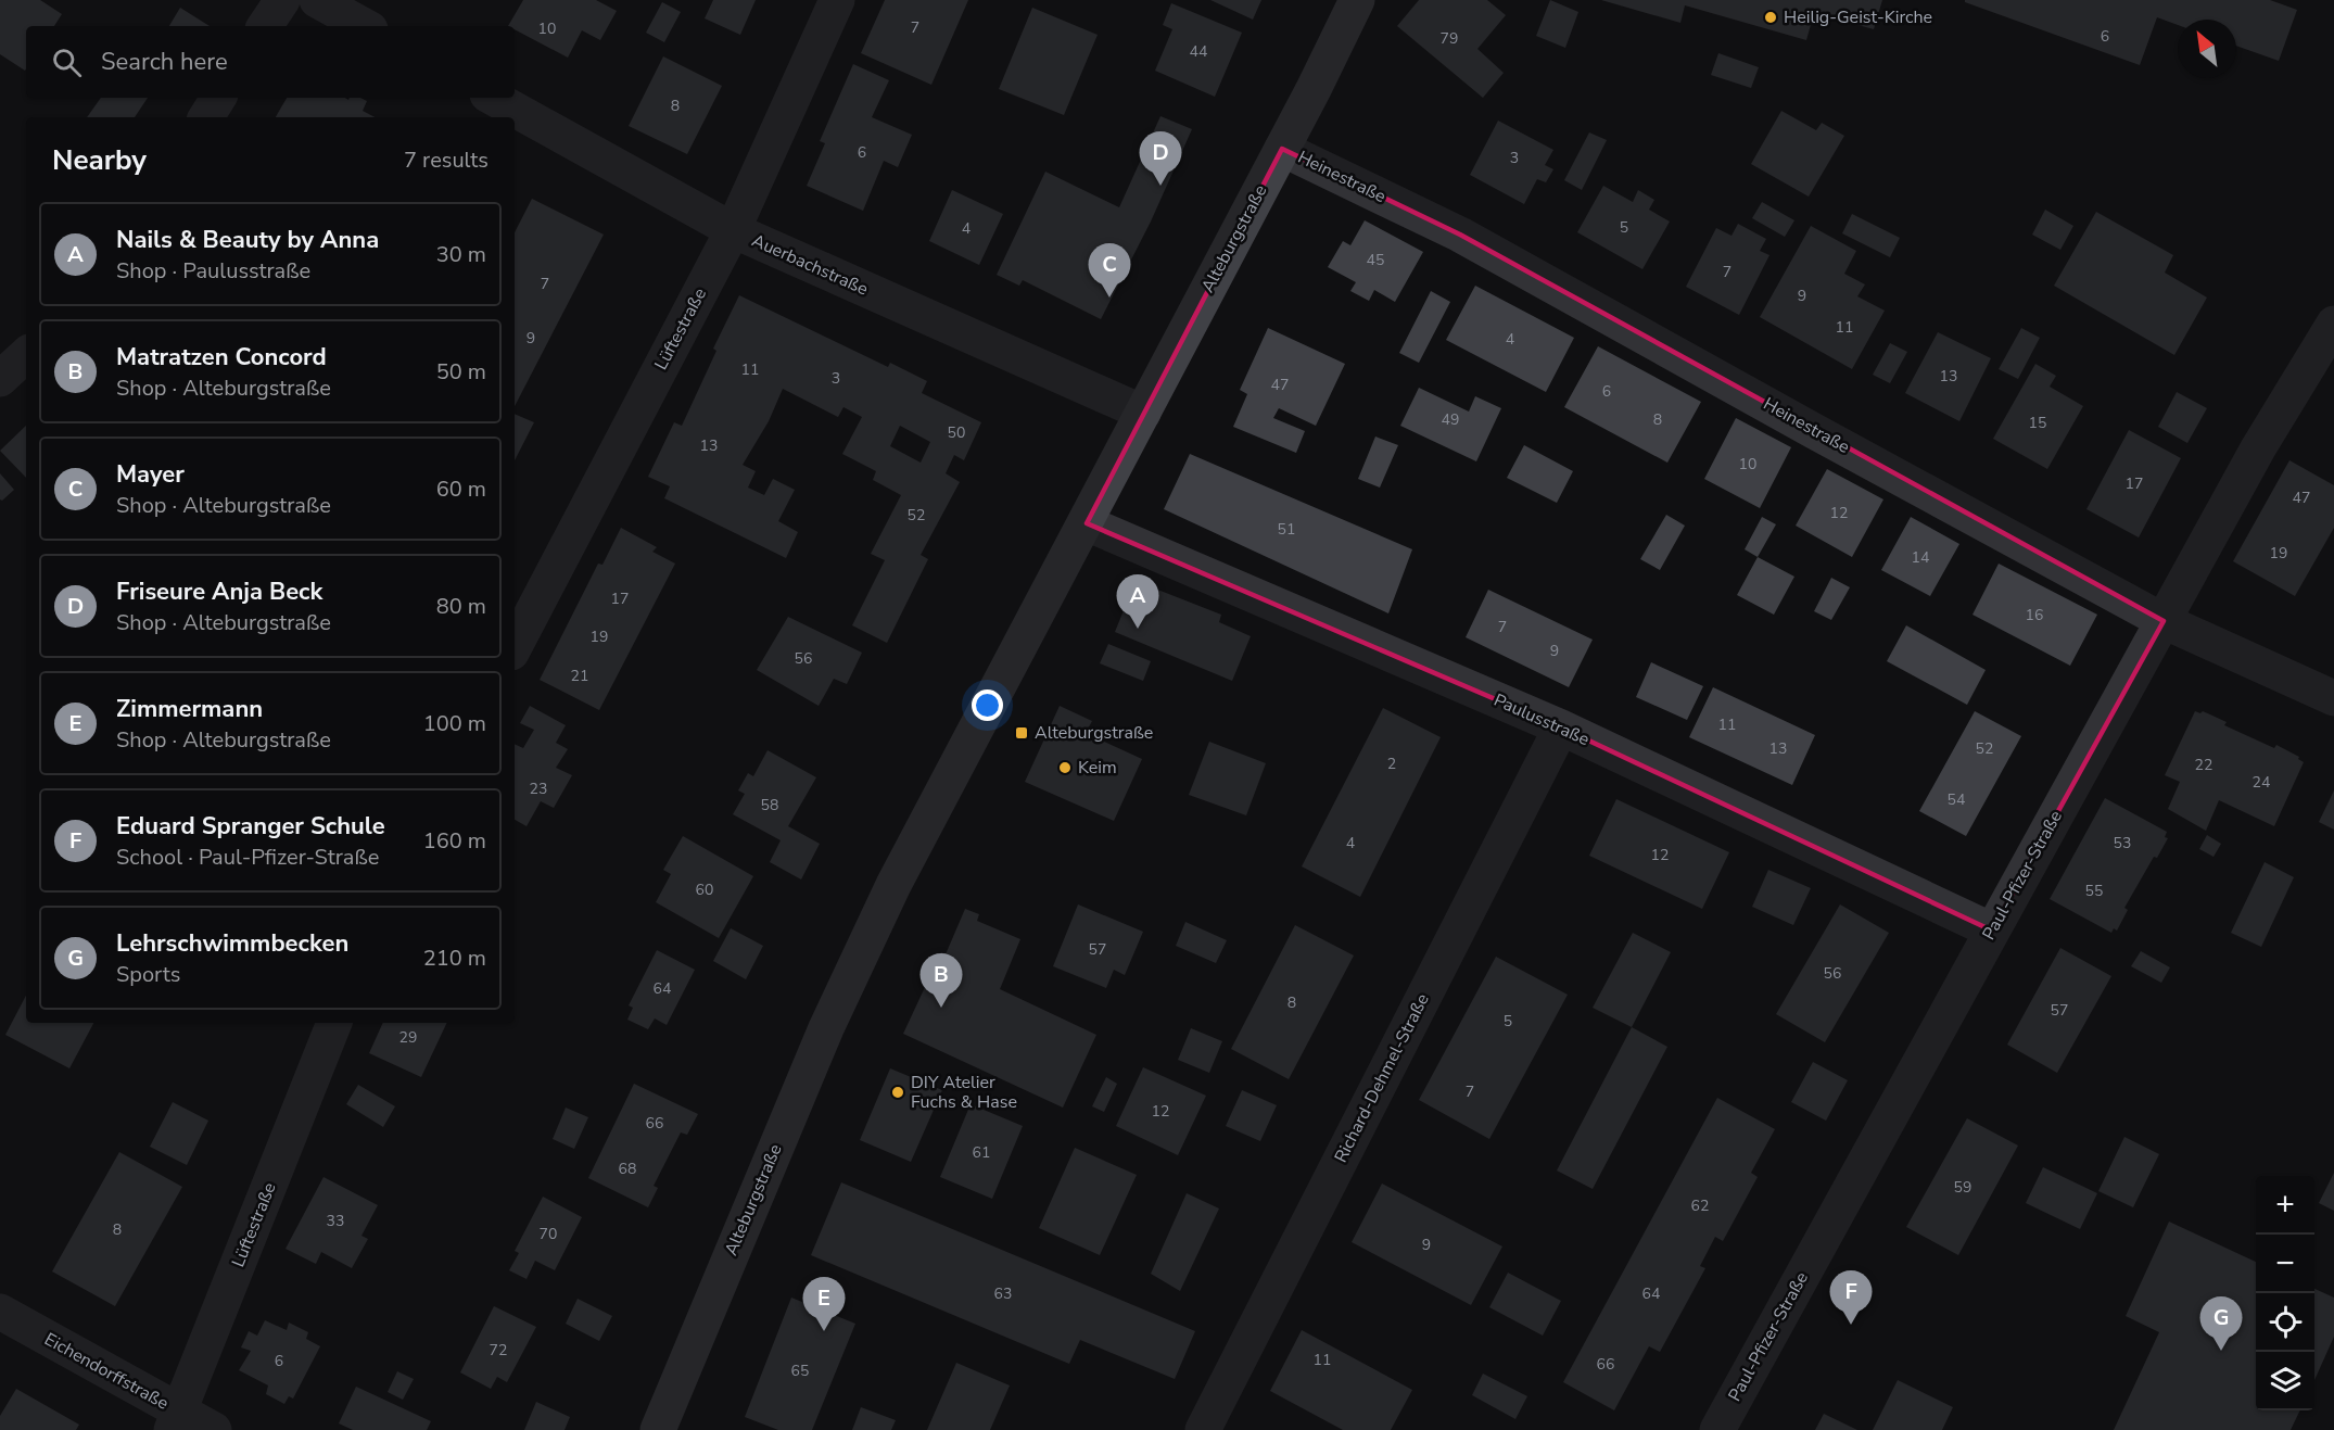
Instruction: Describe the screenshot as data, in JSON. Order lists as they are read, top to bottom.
{
  "streets": {
    "main road": ["Alteburgstraße"],
    "street": [
      "Heinestraße",
      "Auerbachstraße",
      "Lüftestraße",
      "Paulusstraße",
      "Paul-Pfizer-Straße",
      "Richard-Dehmel-Straße",
      "Eichendorffstraße"
    ]
  },
  "crossings": [
    ["Heinestraße", "Alteburgstraße"],
    ["Heinestraße", "Paul-Pfizer-Straße"],
    ["Alteburgstraße", "Auerbachstraße"],
    ["Alteburgstraße", "Paulusstraße"],
    ["Auerbachstraße", "Lüftestraße"],
    ["Lüftestraße", "Eichendorffstraße"],
    ["Paulusstraße", "Paul-Pfizer-Straße"],
    ["Paulusstraße", "Richard-Dehmel-Straße"]
  ],
  "places": {
    "other": ["Heilig-Geist-Kirche", "Keim", "DIY Atelier Fuchs & Hase"],
    "transit": ["Alteburgstraße"]
  },
  "house_numbers": [
    "7",
    "10",
    "6",
    "79",
    "44",
    "8",
    "6",
    "3",
    "5",
    "4",
    "45",
    "7",
    "7",
    "9",
    "11",
    "9",
    "4",
    "11",
    "13",
    "3",
    "47",
    "6",
    "49",
    "8",
    "15",
    "50",
    "13",
    "10",
    "17",
    "47",
    "12",
    "52",
    "51",
    "19",
    "14",
    "17",
    "16",
    "7",
    "19",
    "9",
    "56",
    "21",
    "11",
    "13",
    "52",
    "2",
    "22",
    "24",
    "23",
    "54",
    "58",
    "4",
    "53",
    "12",
    "60",
    "55",
    "57",
    "56",
    "64",
    "8",
    "57",
    "5",
    "29",
    "7",
    "12",
    "66",
    "61",
    "68",
    "59",
    "62",
    "33",
    "8",
    "70",
    "9",
    "63",
    "64",
    "72",
    "11",
    "6",
    "66",
    "65"
  ],
  "north": "top left",
  "page": {
    "search": "Search here",
    "heading": ["Nearby", "7 results"],
    "pins": [
      "D",
      "C",
      "A",
      "B",
      "F",
      "E",
      "G"
    ],
    "list": [
      {
        "mark": "A",
        "name": "Nails & Beauty by Anna",
        "note": "Shop · Paulusstraße",
        "value": "30 m"
      },
      {
        "mark": "B",
        "name": "Matratzen Concord",
        "note": "Shop · Alteburgstraße",
        "value": "50 m"
      },
      {
        "mark": "C",
        "name": "Mayer",
        "note": "Shop · Alteburgstraße",
        "value": "60 m"
      },
      {
        "mark": "D",
        "name": "Friseure Anja Beck",
        "note": "Shop · Alteburgstraße",
        "value": "80 m"
      },
      {
        "mark": "E",
        "name": "Zimmermann",
        "note": "Shop · Alteburgstraße",
        "value": "100 m"
      },
      {
        "mark": "F",
        "name": "Eduard Spranger Schule",
        "note": "School · Paul-Pfizer-Straße",
        "value": "160 m"
      },
      {
        "mark": "G",
        "name": "Lehrschwimmbecken",
        "note": "Sports",
        "value": "210 m"
      }
    ],
    "map_buttons": ["+", "−"]
  }
}
